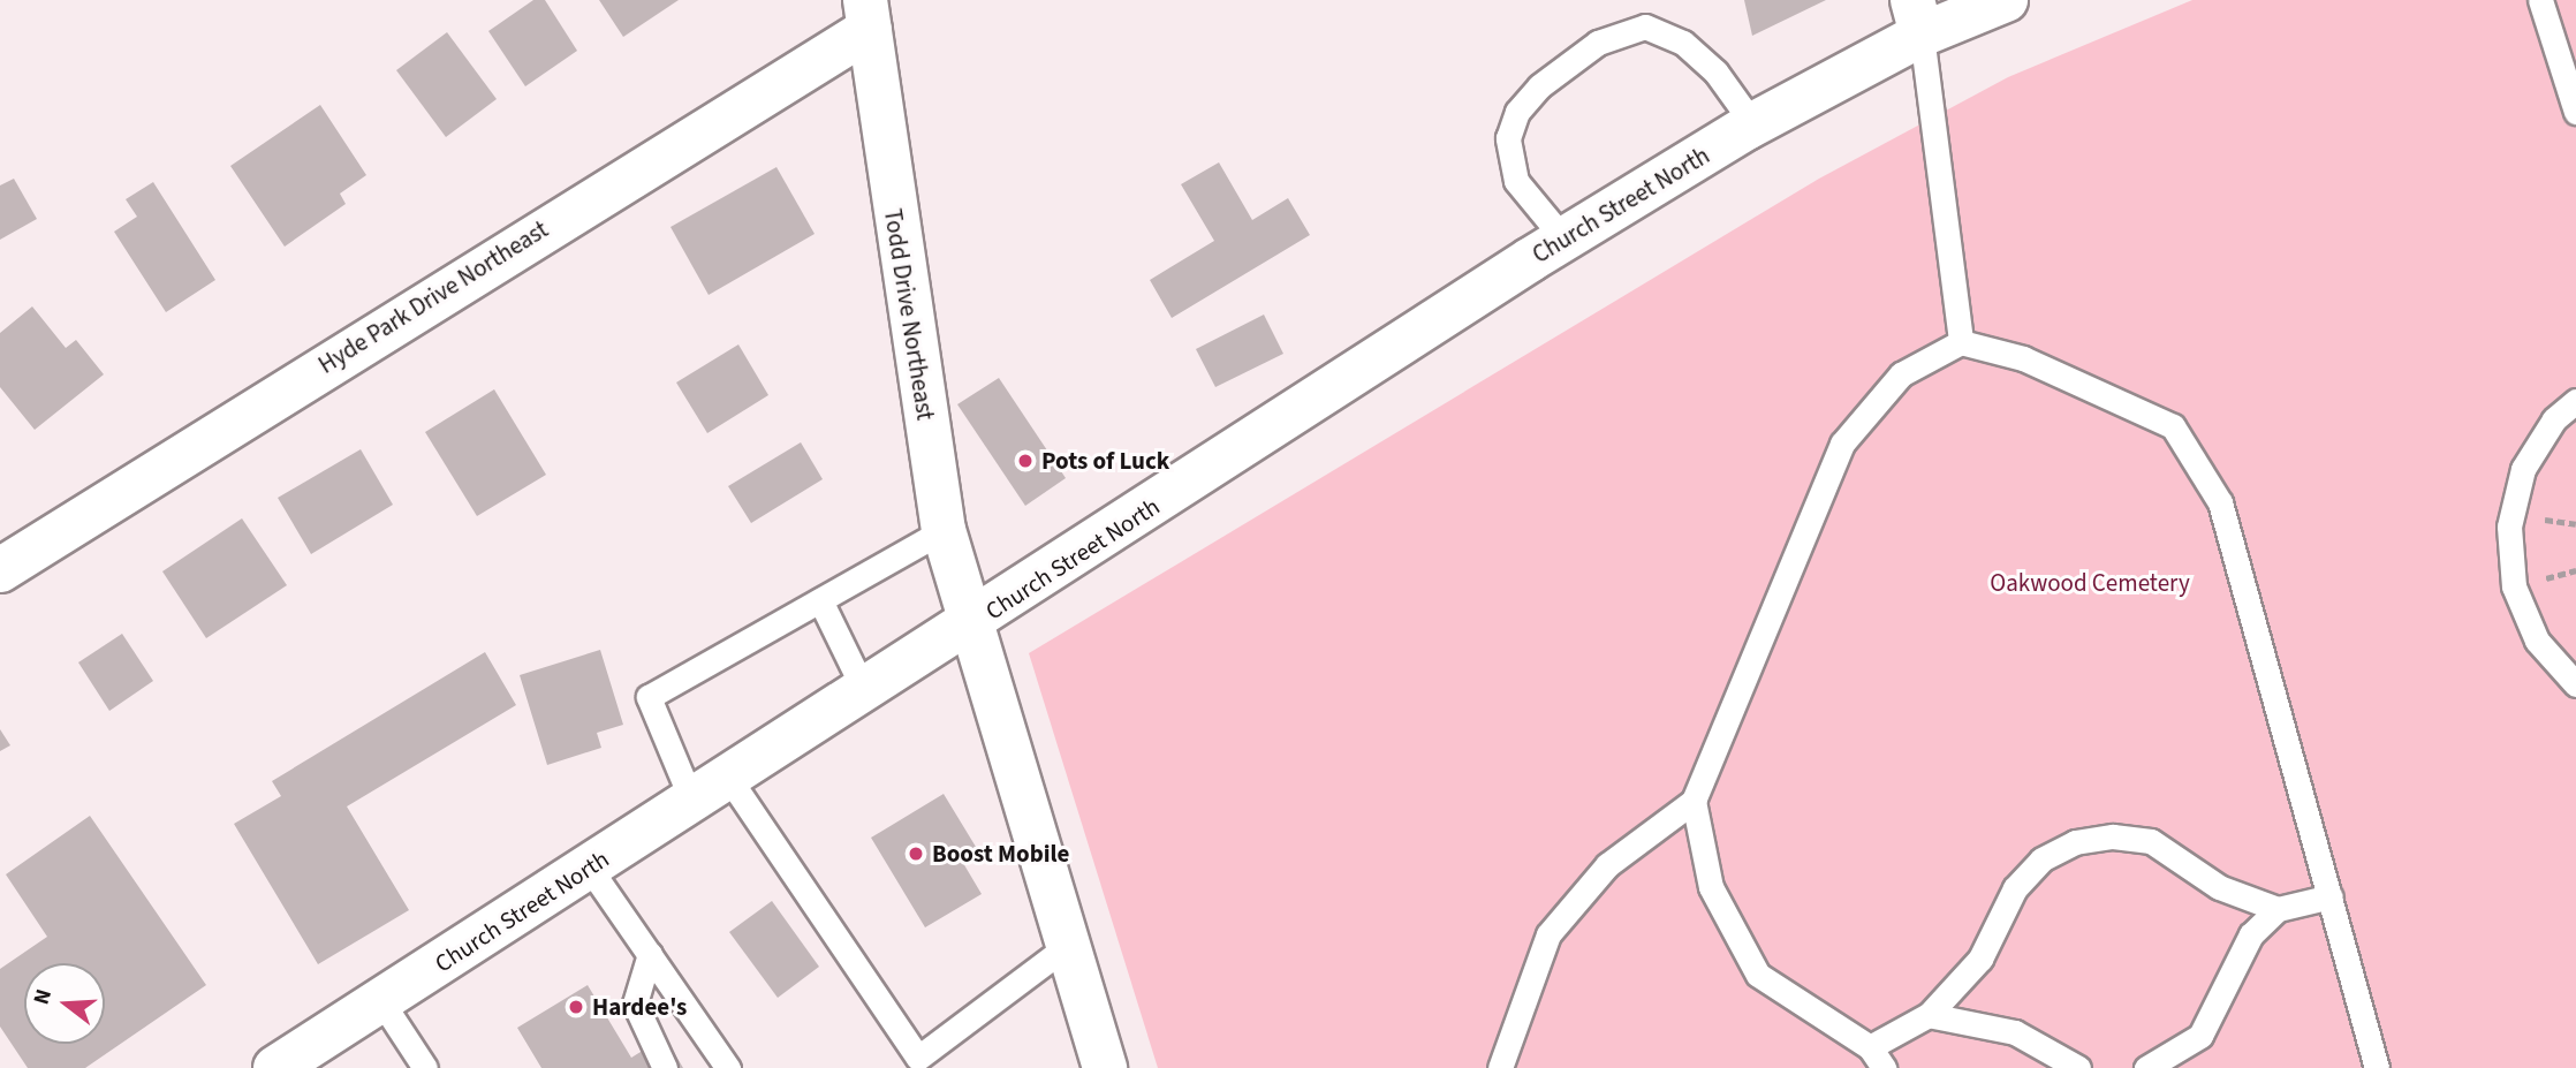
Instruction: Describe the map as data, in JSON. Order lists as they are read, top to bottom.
{
  "streets": {
    "street": ["Church Street North", "Hyde Park Drive Northeast", "Todd Drive Northeast"]
  },
  "crossings": [
    ["Church Street North", "Todd Drive Northeast"],
    ["Hyde Park Drive Northeast", "Todd Drive Northeast"]
  ],
  "parks": ["Oakwood Cemetery"],
  "places": ["Pots of Luck", "Boost Mobile", "Hardee's"],
  "north": "left"
}
